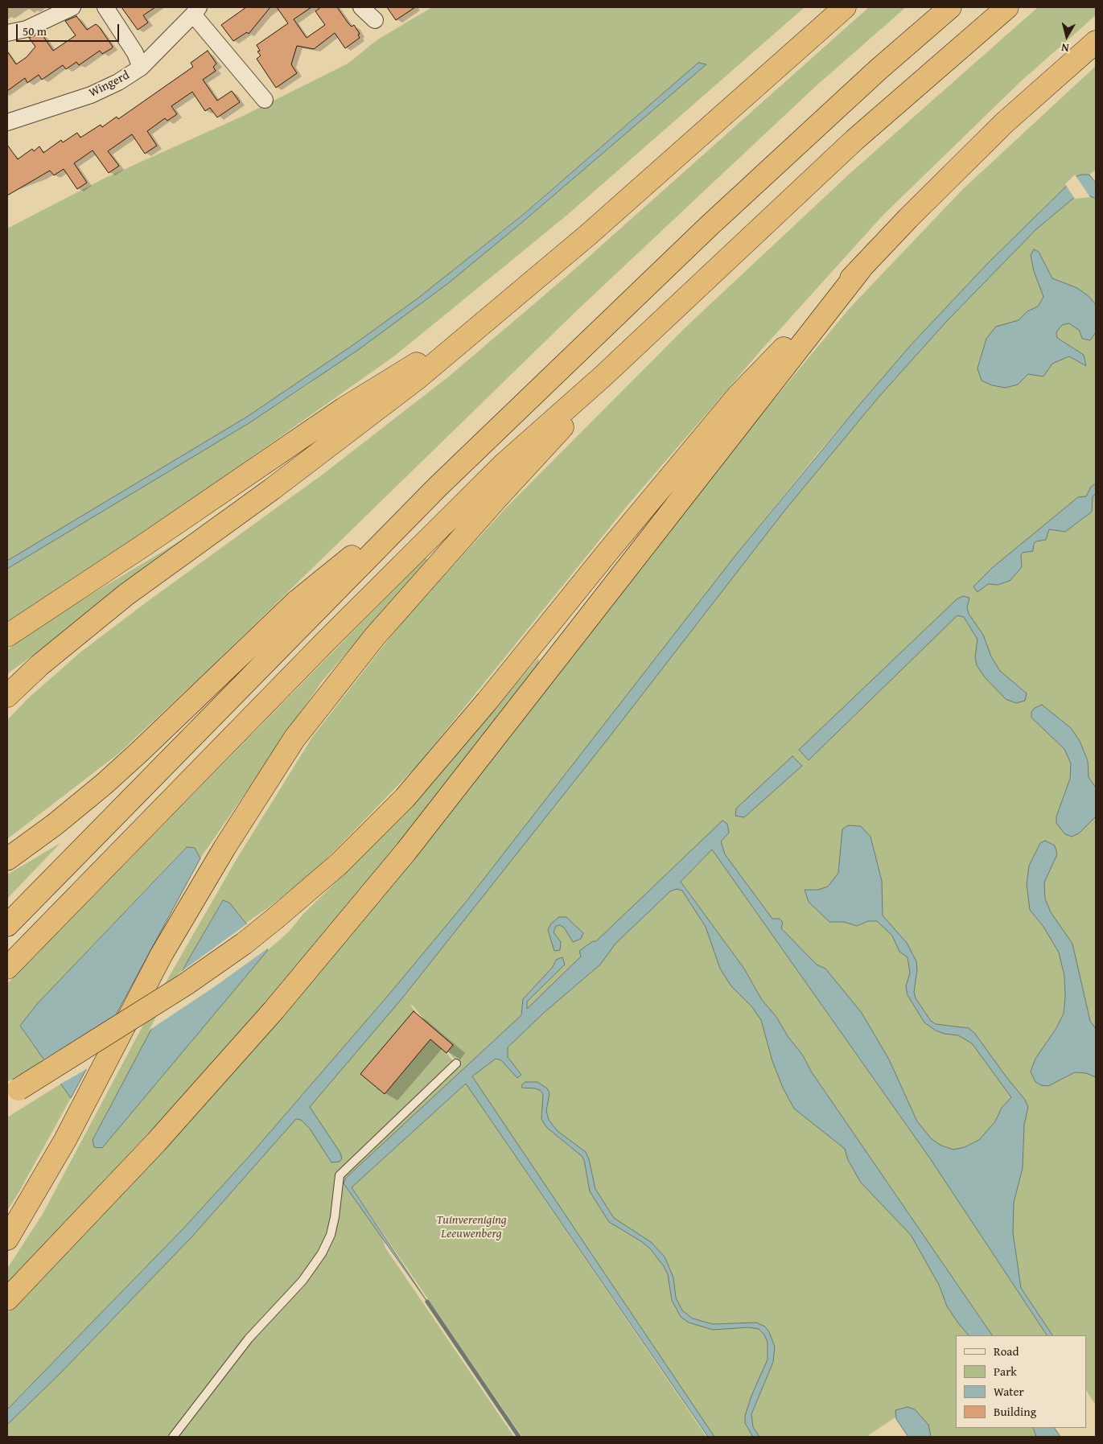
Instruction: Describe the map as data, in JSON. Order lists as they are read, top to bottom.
{
  "streets": {
    "street": ["Wingerd"]
  },
  "parks": ["Tuinvereniging Leeuwenberg"],
  "legend": [
    "Road",
    "Park",
    "Water",
    "Building"
  ],
  "scale_bar": "50 m",
  "north": "bottom"
}
